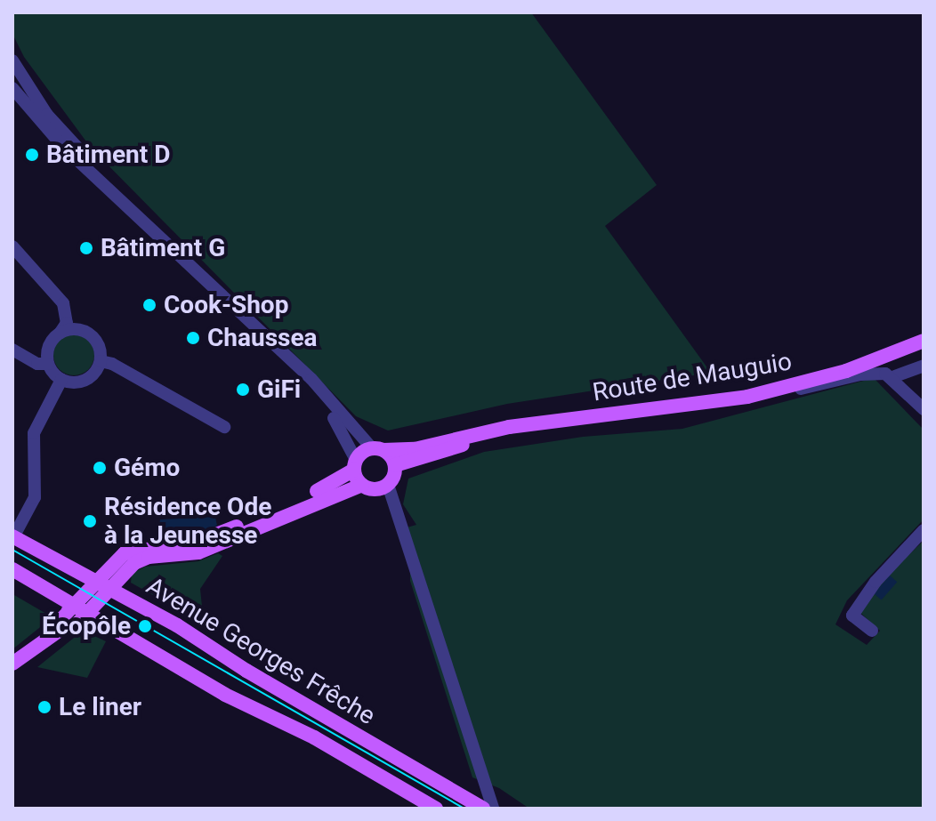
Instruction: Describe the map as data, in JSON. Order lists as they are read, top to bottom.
{
  "streets": {
    "main road": ["Route de Mauguio", "Avenue Georges Frêche"]
  },
  "places": [
    "Bâtiment D",
    "Bâtiment G",
    "Cook-Shop",
    "Chaussea",
    "GiFi",
    "Gémo",
    "Résidence Ode à la Jeunesse",
    "Écopôle",
    "Le liner"
  ]
}
